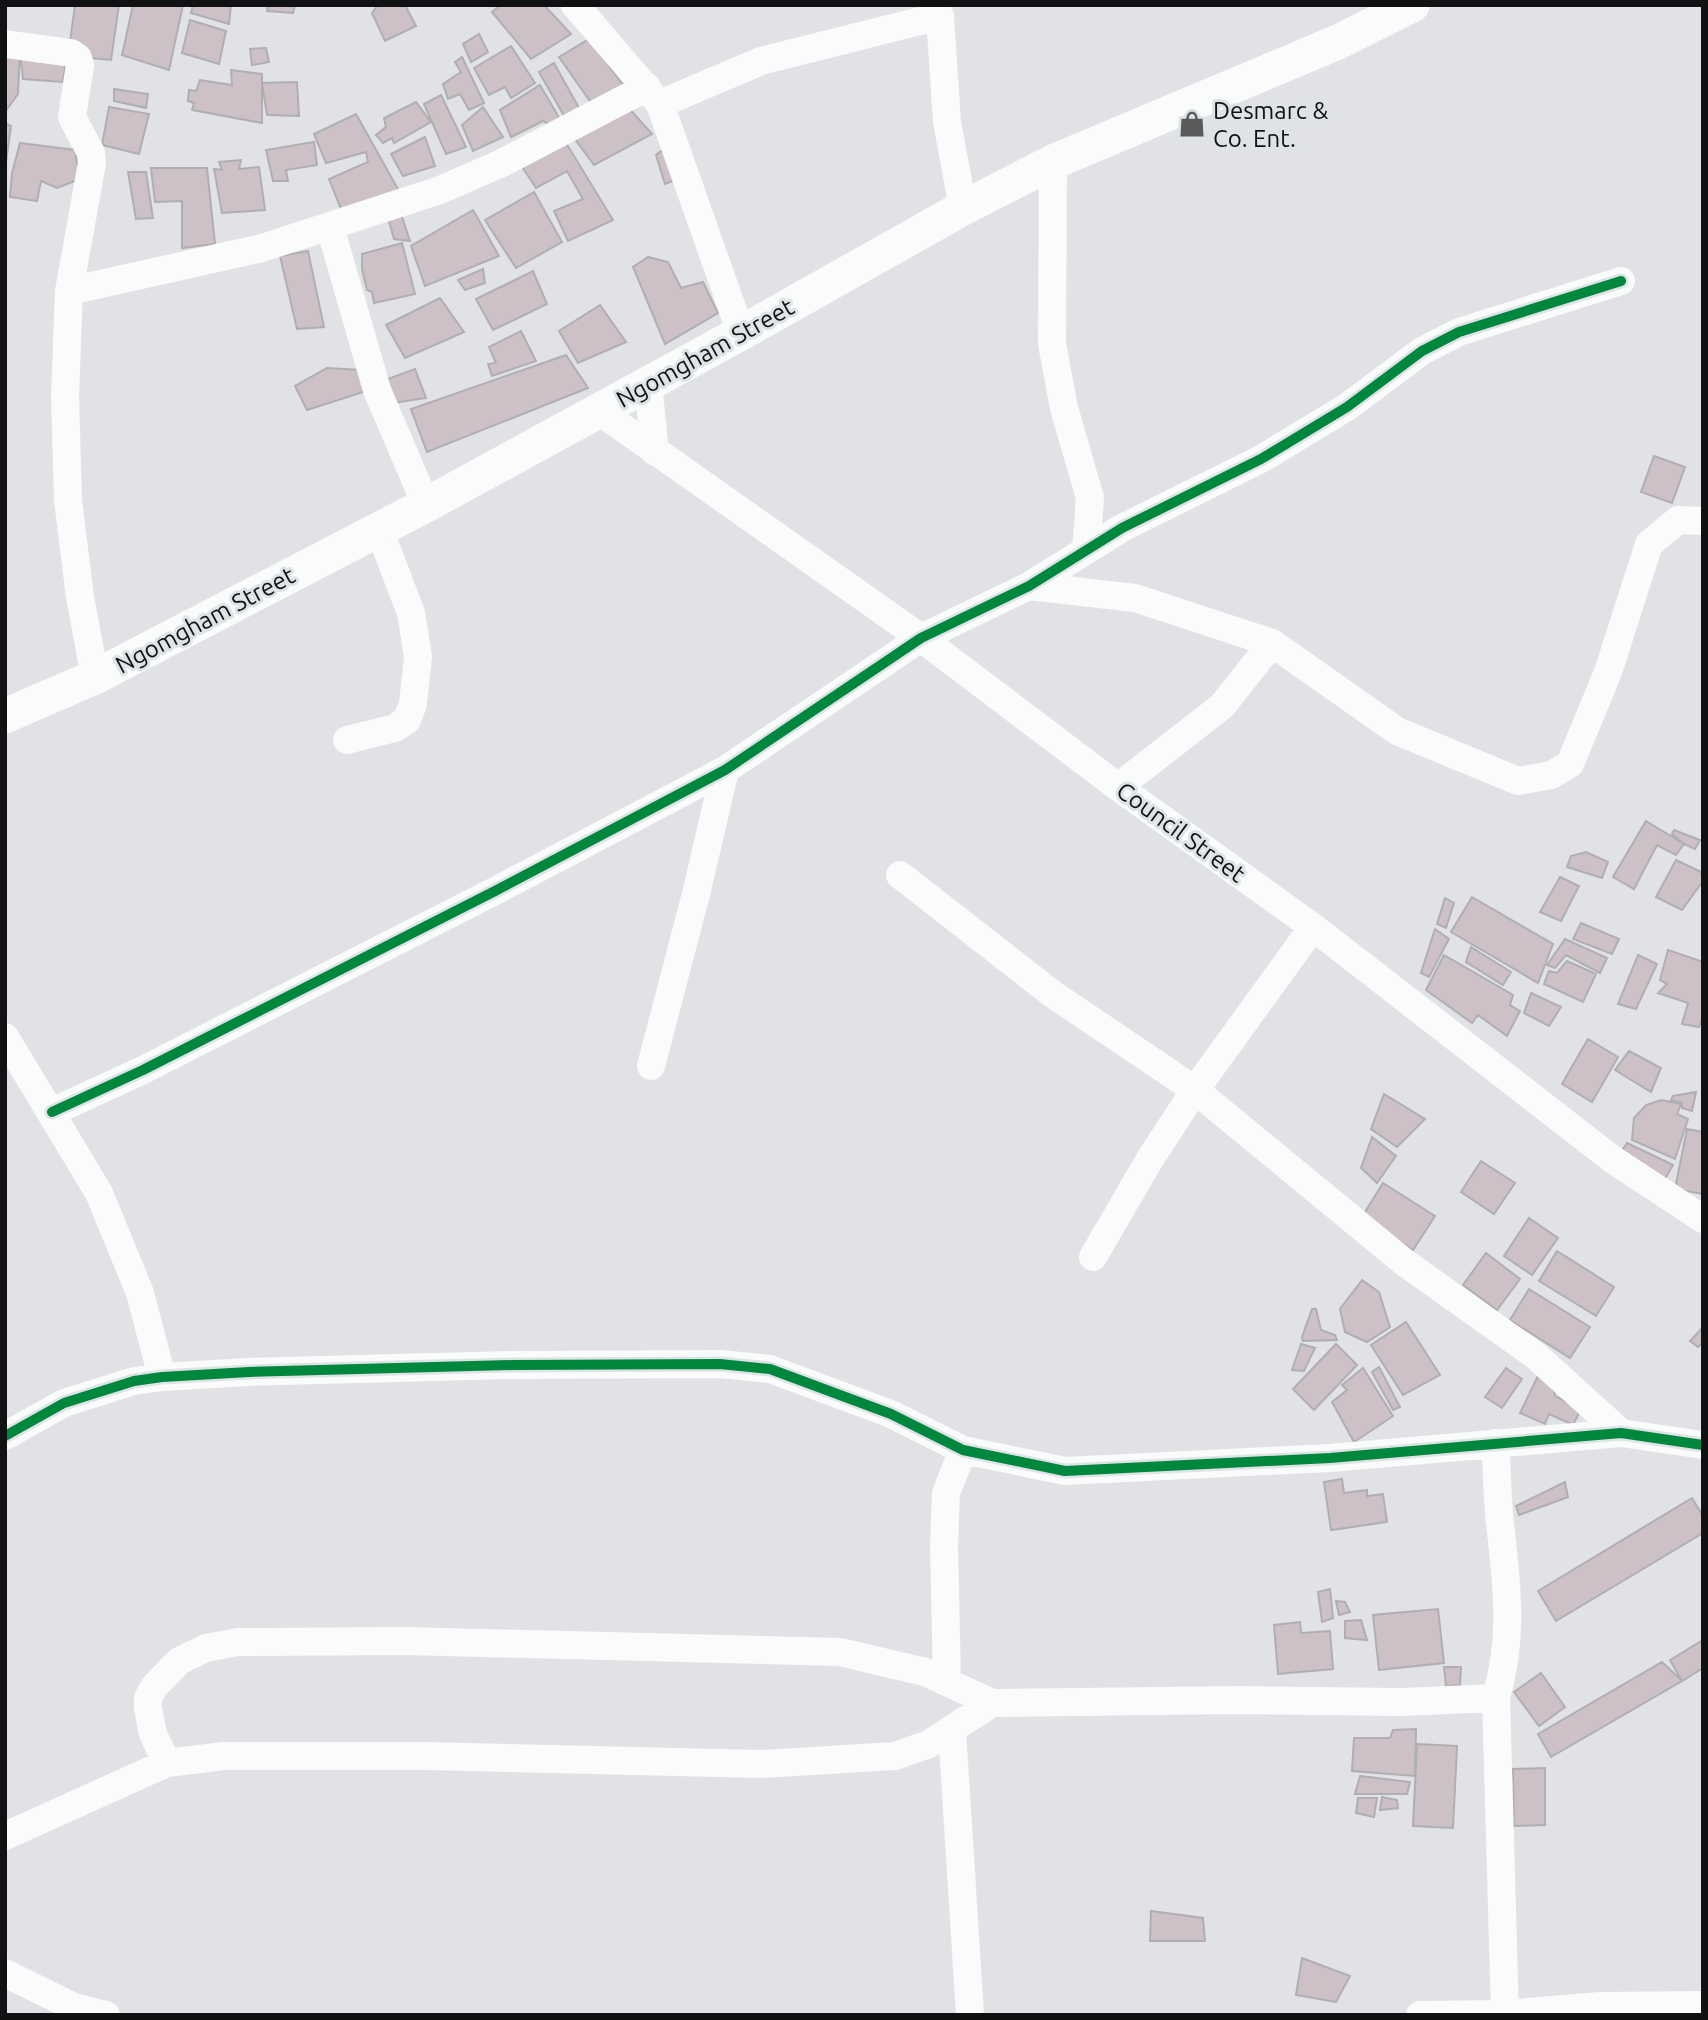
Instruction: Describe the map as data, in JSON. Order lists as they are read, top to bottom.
{
  "streets": {
    "main road": ["Ngomgham Street"],
    "street": ["Council Street"]
  },
  "crossings": [
    ["Ngomgham Street", "Council Street"]
  ],
  "places": {
    "shop": ["Desmarc & Co. Ent."]
  }
}
